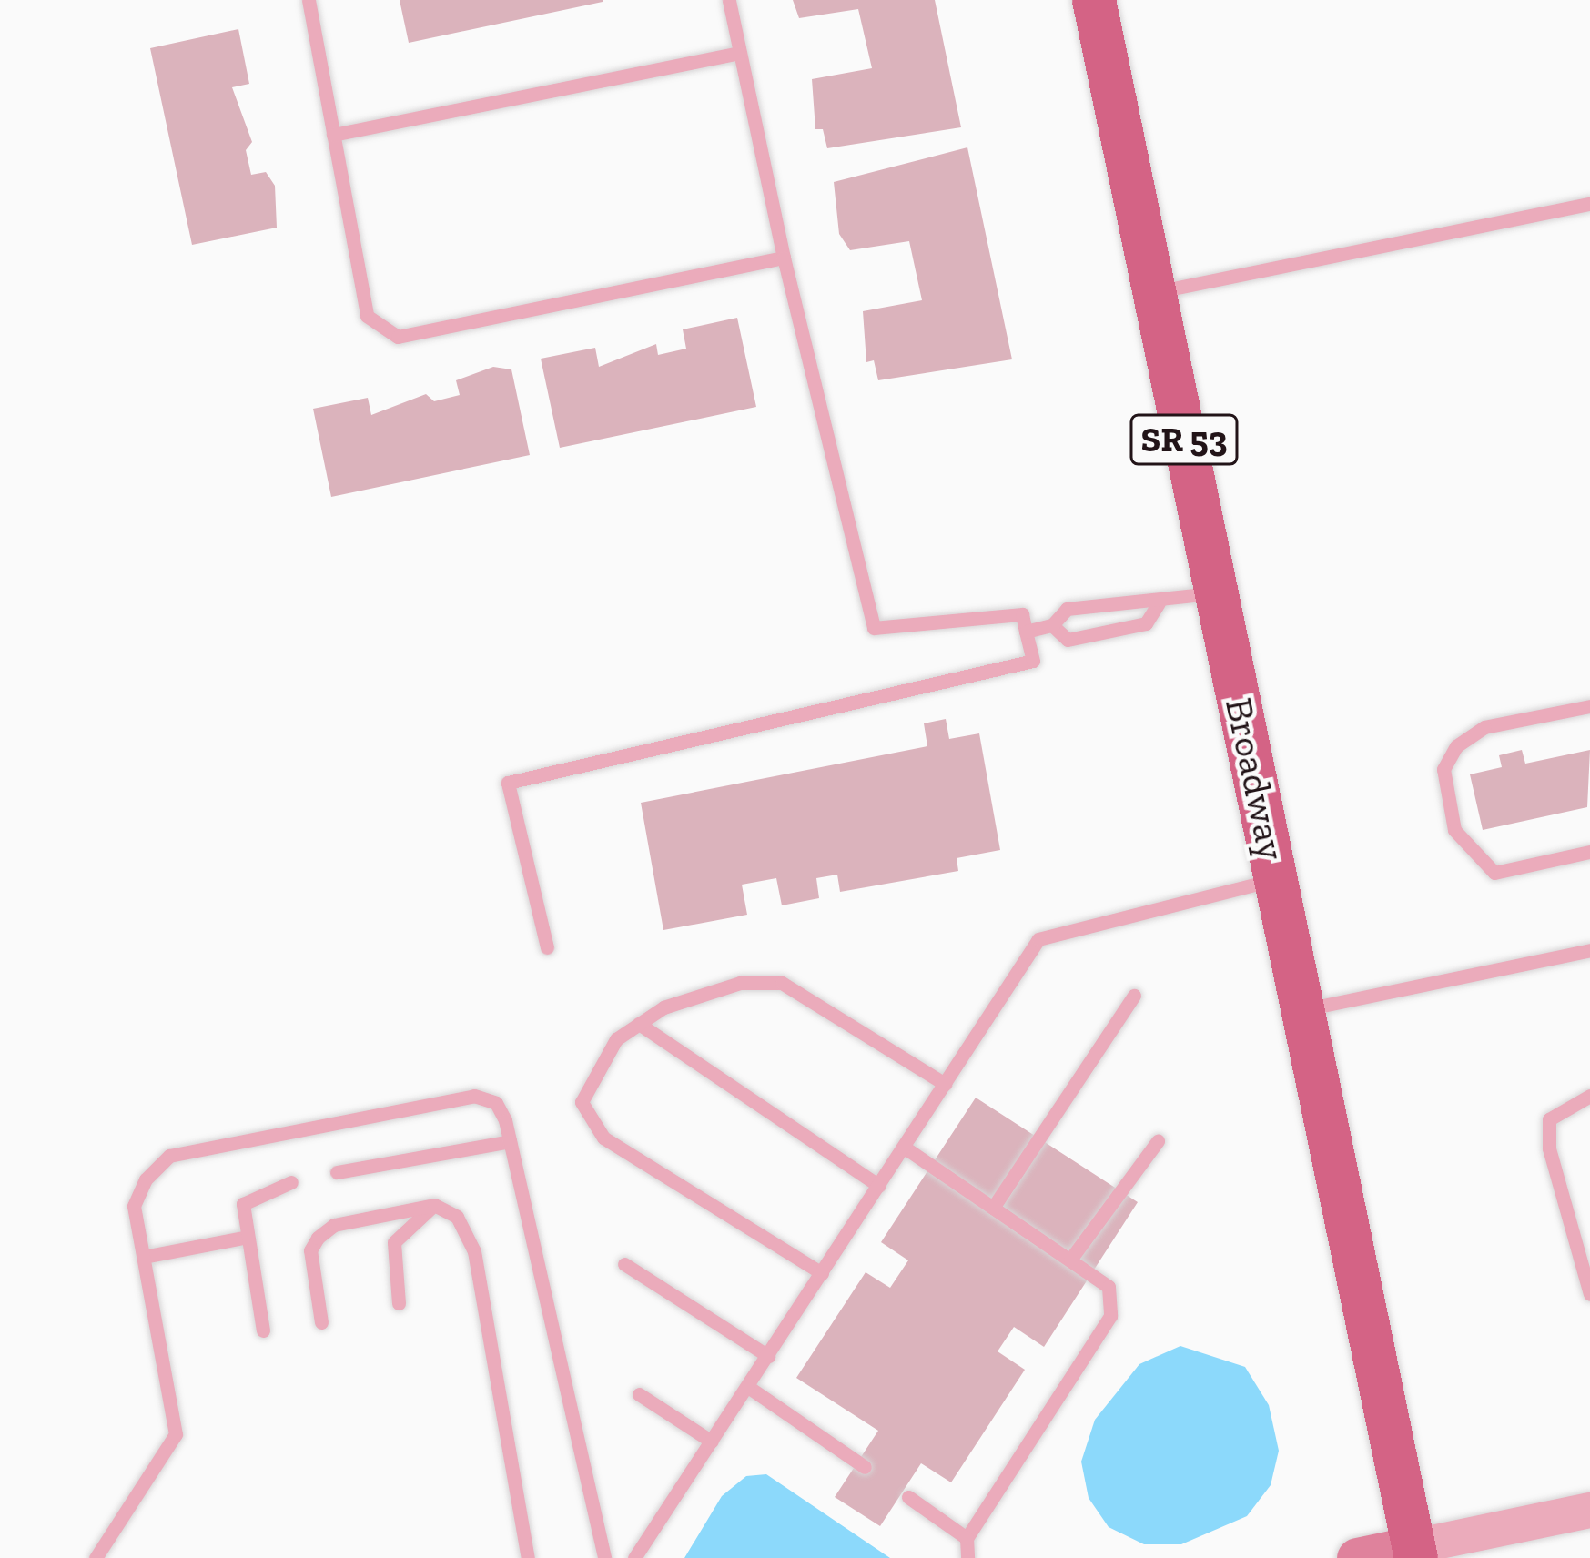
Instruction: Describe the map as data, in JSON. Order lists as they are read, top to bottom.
{
  "streets": {
    "main road": ["SR 53", "Broadway"]
  }
}
